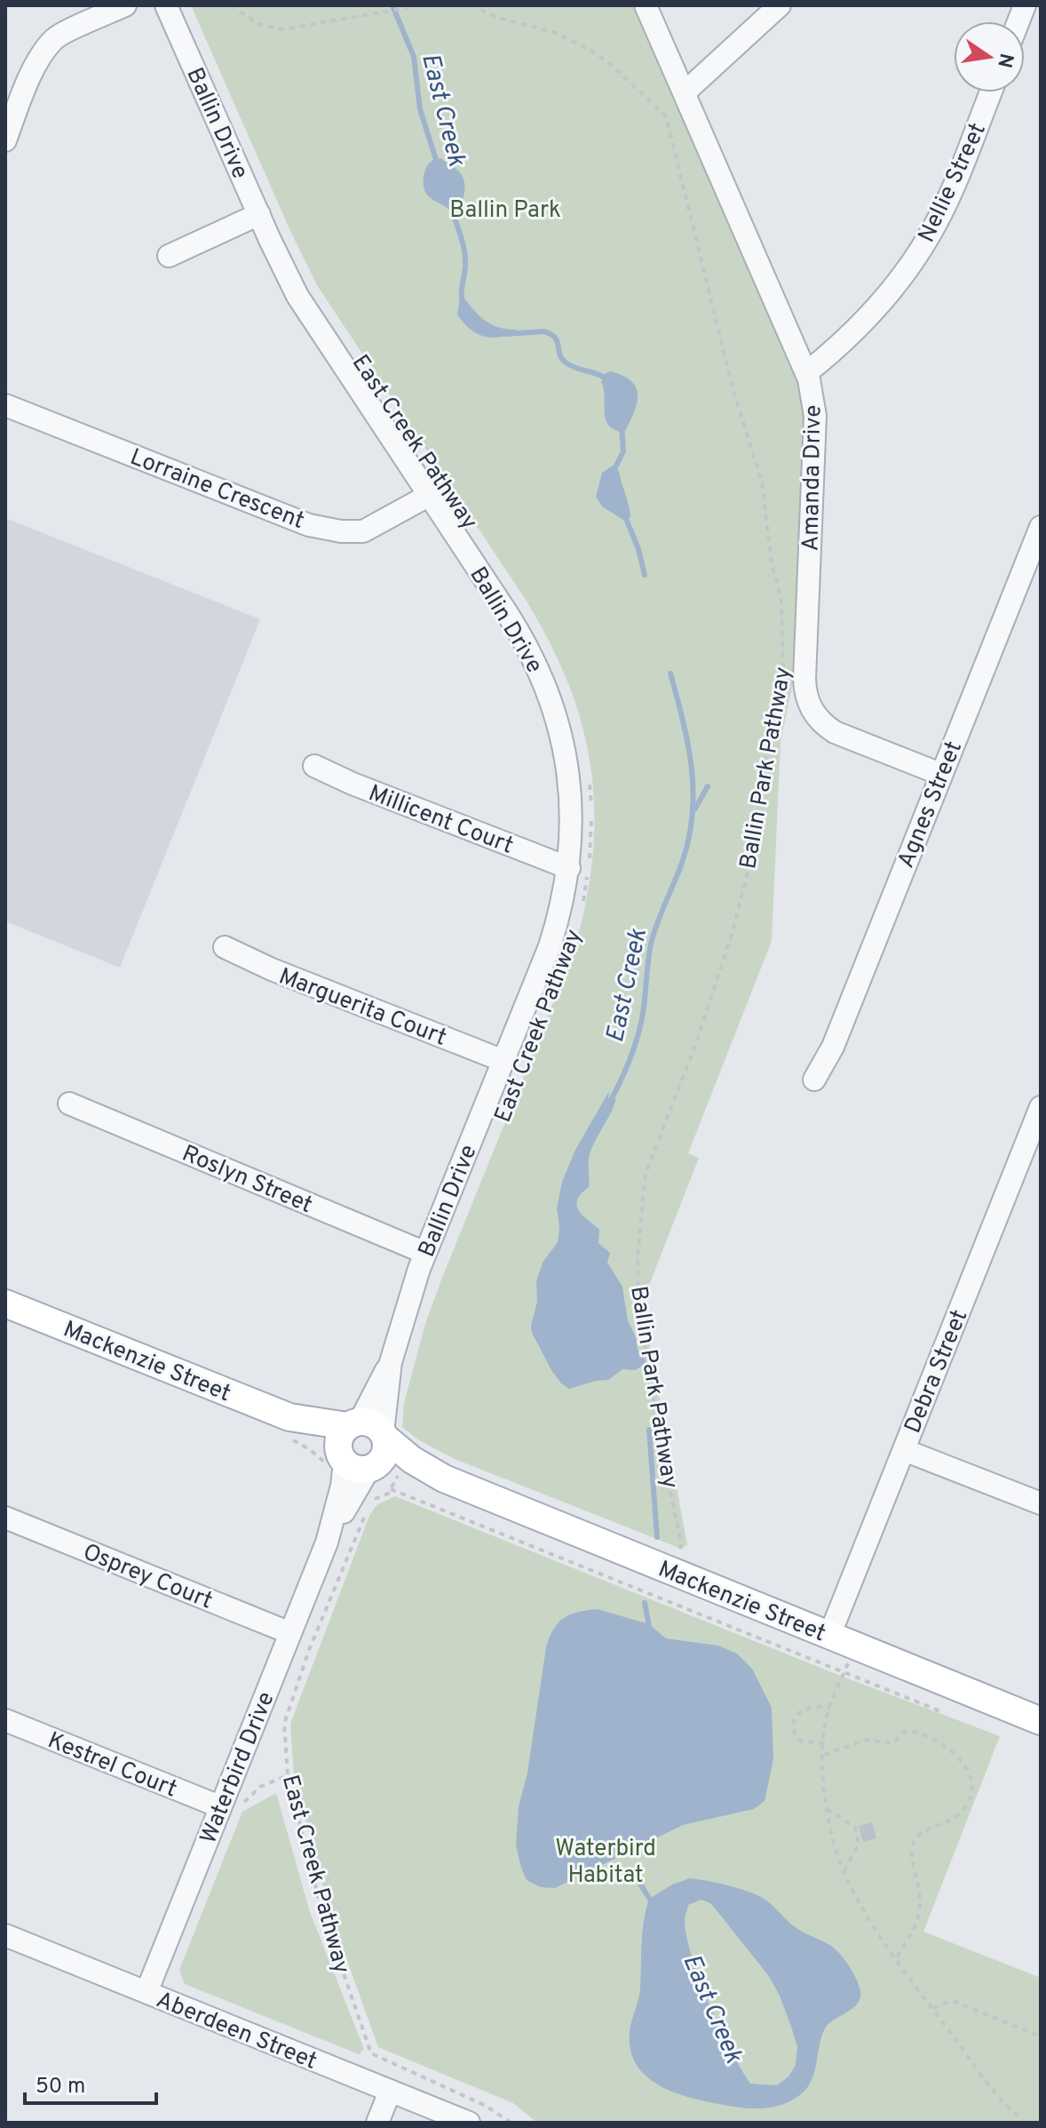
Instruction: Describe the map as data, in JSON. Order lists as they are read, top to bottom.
{
  "streets": {
    "main road": ["Mackenzie Street"],
    "street": [
      "Ballin Drive",
      "Nellie Street",
      "Amanda Drive",
      "Lorraine Crescent",
      "Agnes Street",
      "Millicent Court",
      "Marguerita Court",
      "Roslyn Street",
      "Debra Street",
      "Osprey Court",
      "Kestrel Court",
      "Waterbird Drive",
      "Aberdeen Street"
    ],
    "path": ["East Creek Pathway", "Ballin Park Pathway"]
  },
  "crossings": [
    ["Ballin Drive", "Lorraine Crescent"],
    ["Ballin Drive", "Millicent Court"],
    ["Ballin Drive", "Marguerita Court"],
    ["Ballin Drive", "Roslyn Street"],
    ["Ballin Drive", "Mackenzie Street"],
    ["Ballin Drive", "Waterbird Drive"],
    ["Nellie Street", "Amanda Drive"],
    ["Amanda Drive", "Agnes Street"],
    ["Mackenzie Street", "Debra Street"],
    ["Mackenzie Street", "Waterbird Drive"],
    ["Osprey Court", "Waterbird Drive"],
    ["Kestrel Court", "Waterbird Drive"],
    ["Waterbird Drive", "Aberdeen Street"]
  ],
  "water": ["East Creek"],
  "parks": ["Ballin Park", "Waterbird Habitat"],
  "scale_bar": "50 m",
  "north": "right"
}
